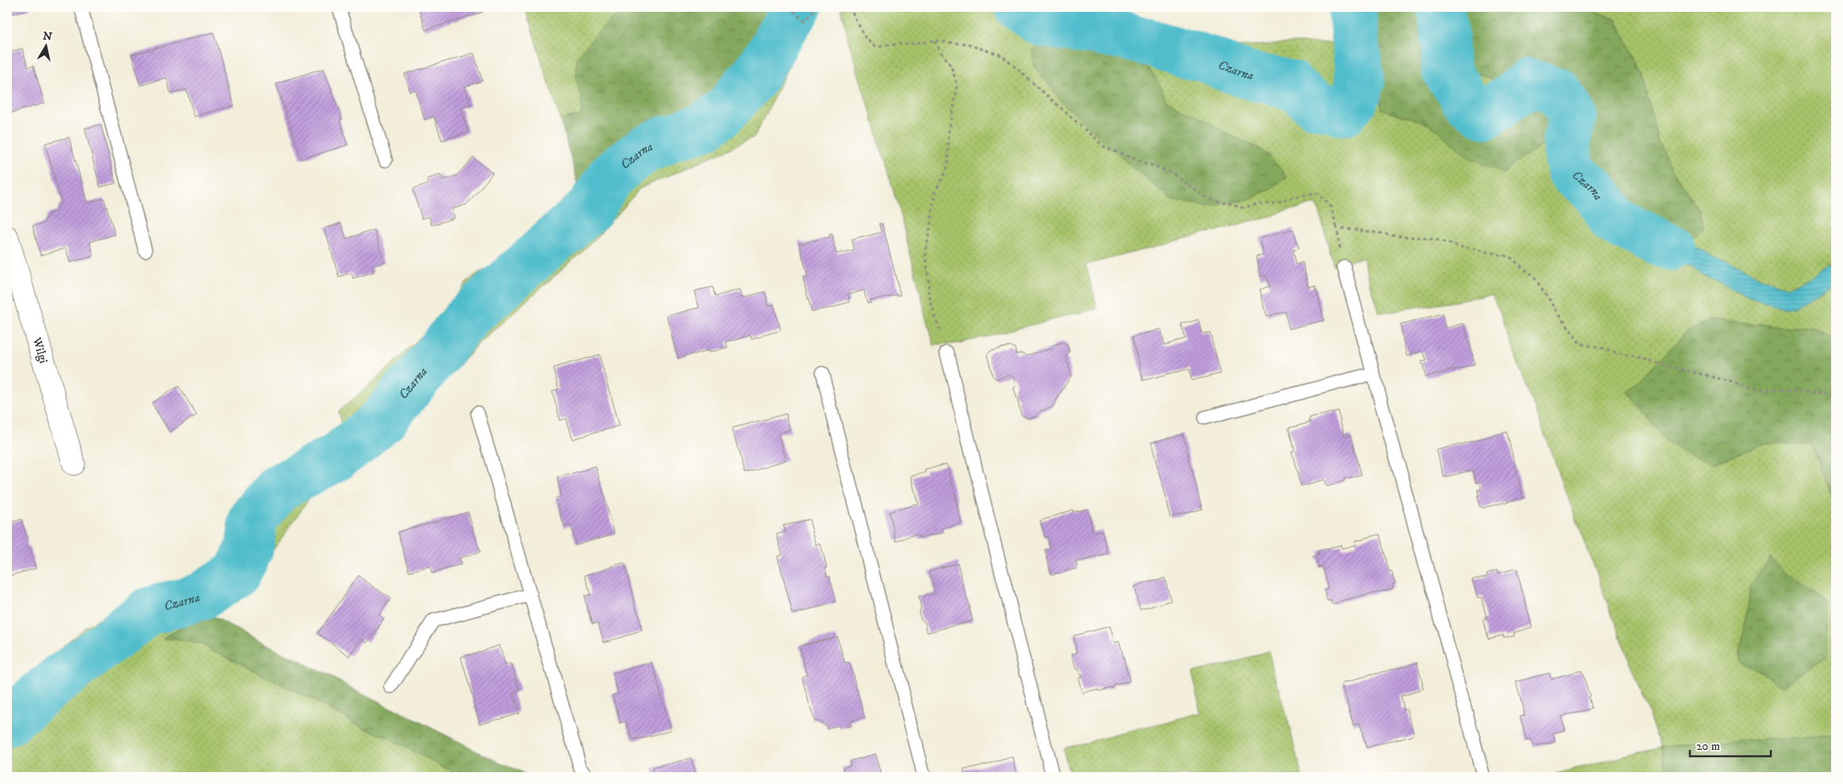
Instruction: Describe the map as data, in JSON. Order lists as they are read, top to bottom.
{
  "streets": {
    "street": ["Wilgi"]
  },
  "water": ["Czarna"],
  "scale_bar": "20 m",
  "north": "top"
}
